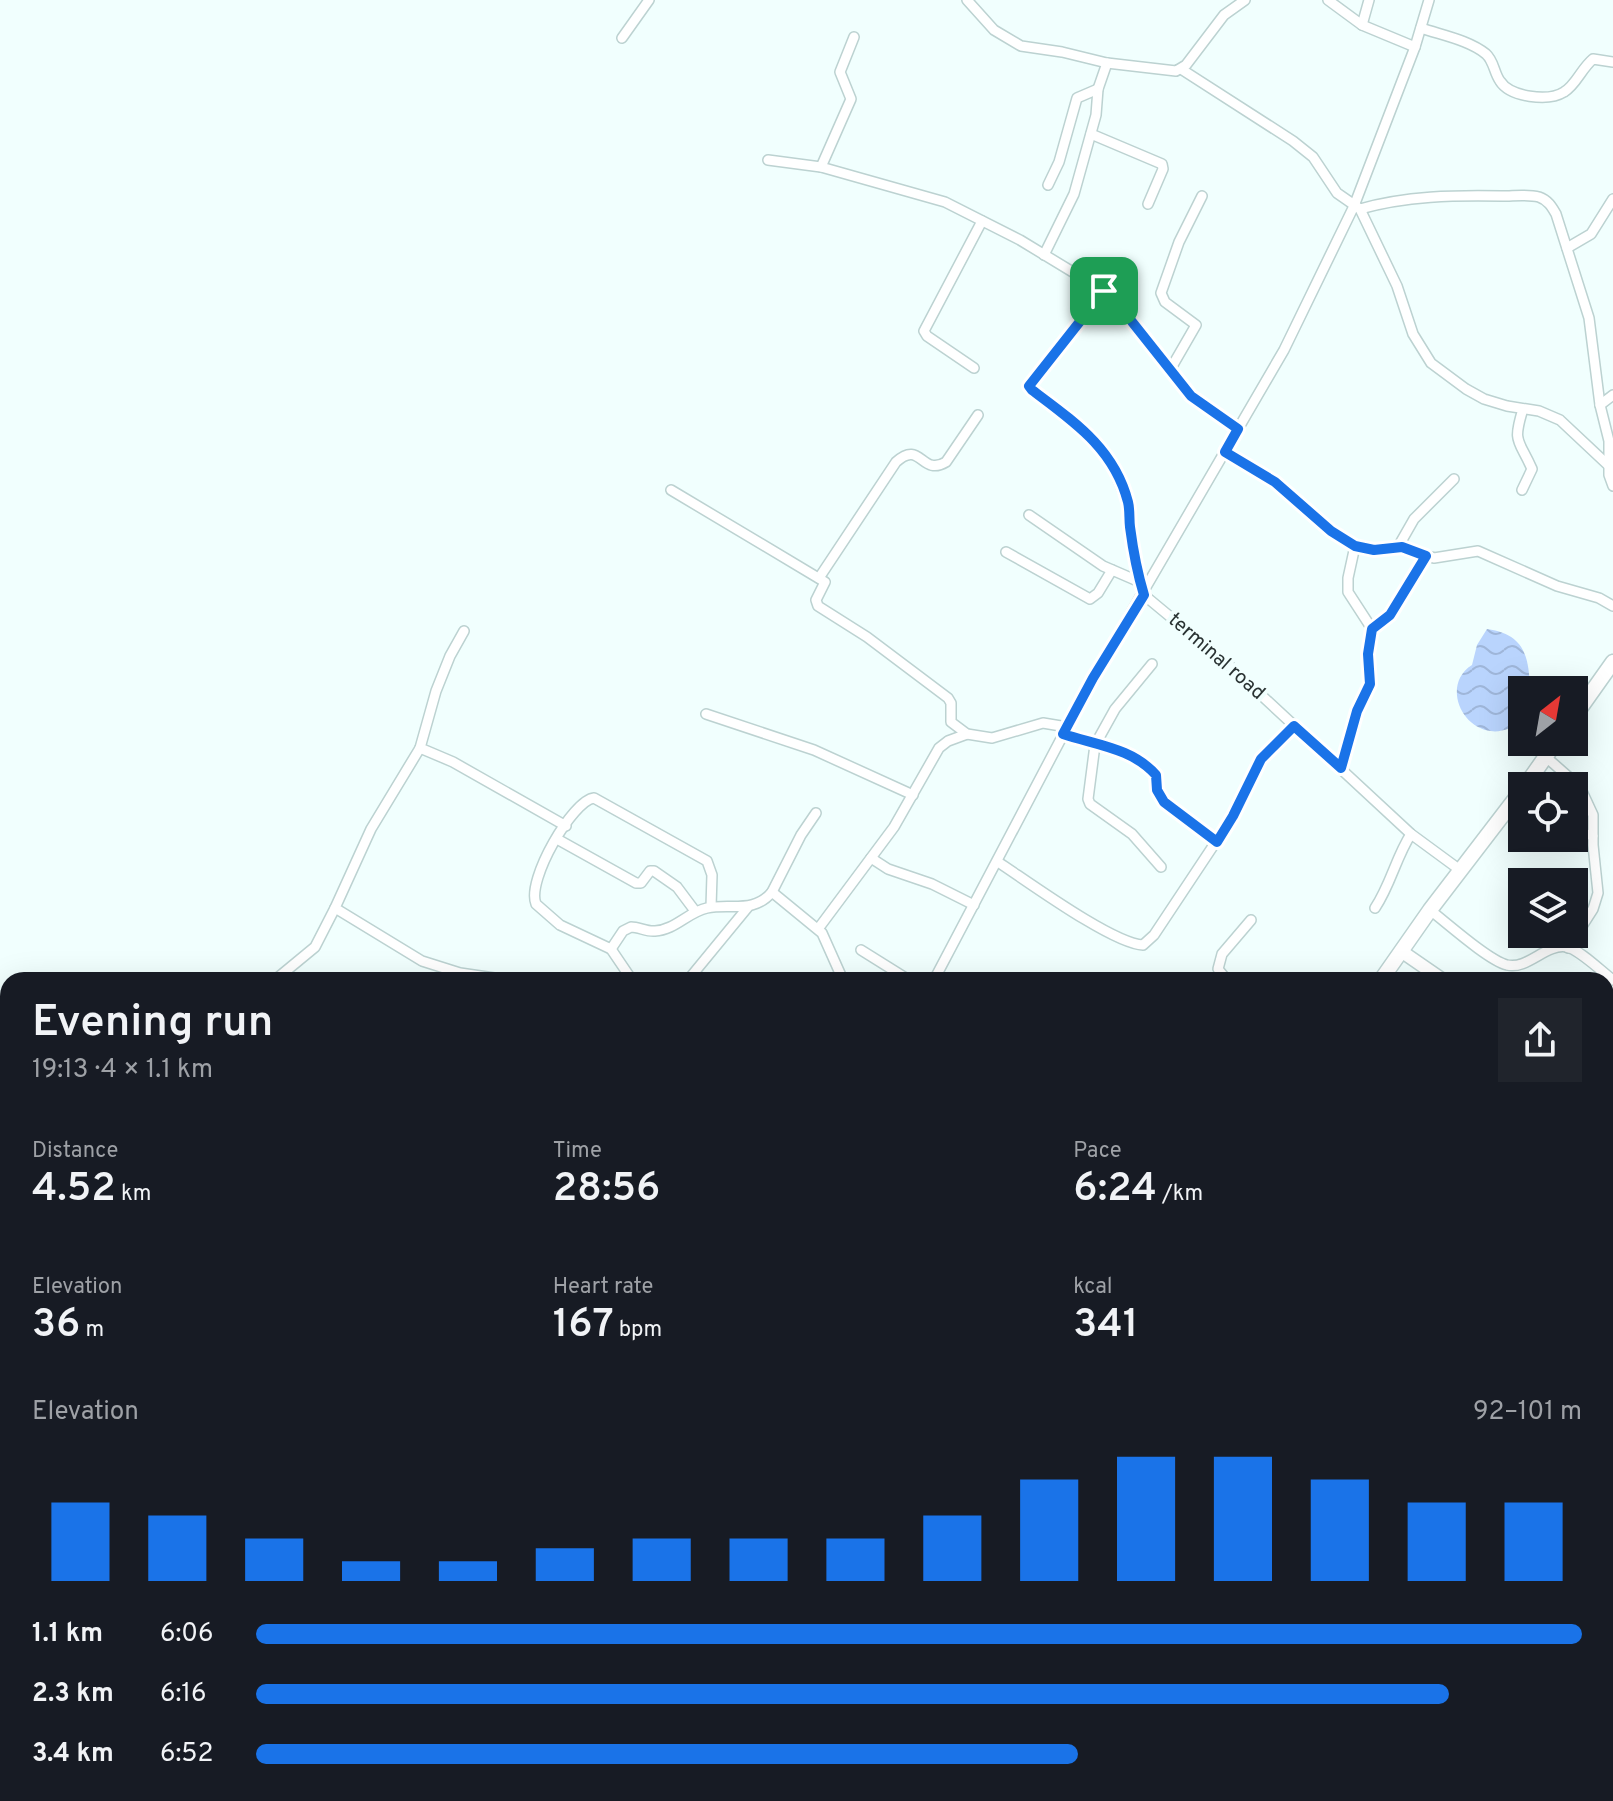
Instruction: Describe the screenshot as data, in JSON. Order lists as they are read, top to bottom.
{
  "streets": {
    "street": ["terminal road"]
  },
  "north": "top right",
  "page": {
    "heading": ["Evening run", "19:13 · 4 × 1.1 km"],
    "stats": [
      ["Distance", "4.52 km"],
      ["Time", "28:56"],
      ["Pace", "6:24 /km"],
      ["Elevation", "36 m"],
      ["Heart rate", "167 bpm"],
      ["kcal", "341"]
    ],
    "chart": ["Elevation", "92–101 m"],
    "list": [
      {
        "name": "1.1 km",
        "note": "6:06"
      },
      {
        "name": "2.3 km",
        "note": "6:16"
      },
      {
        "name": "3.4 km",
        "note": "6:52"
      }
    ]
  }
}
